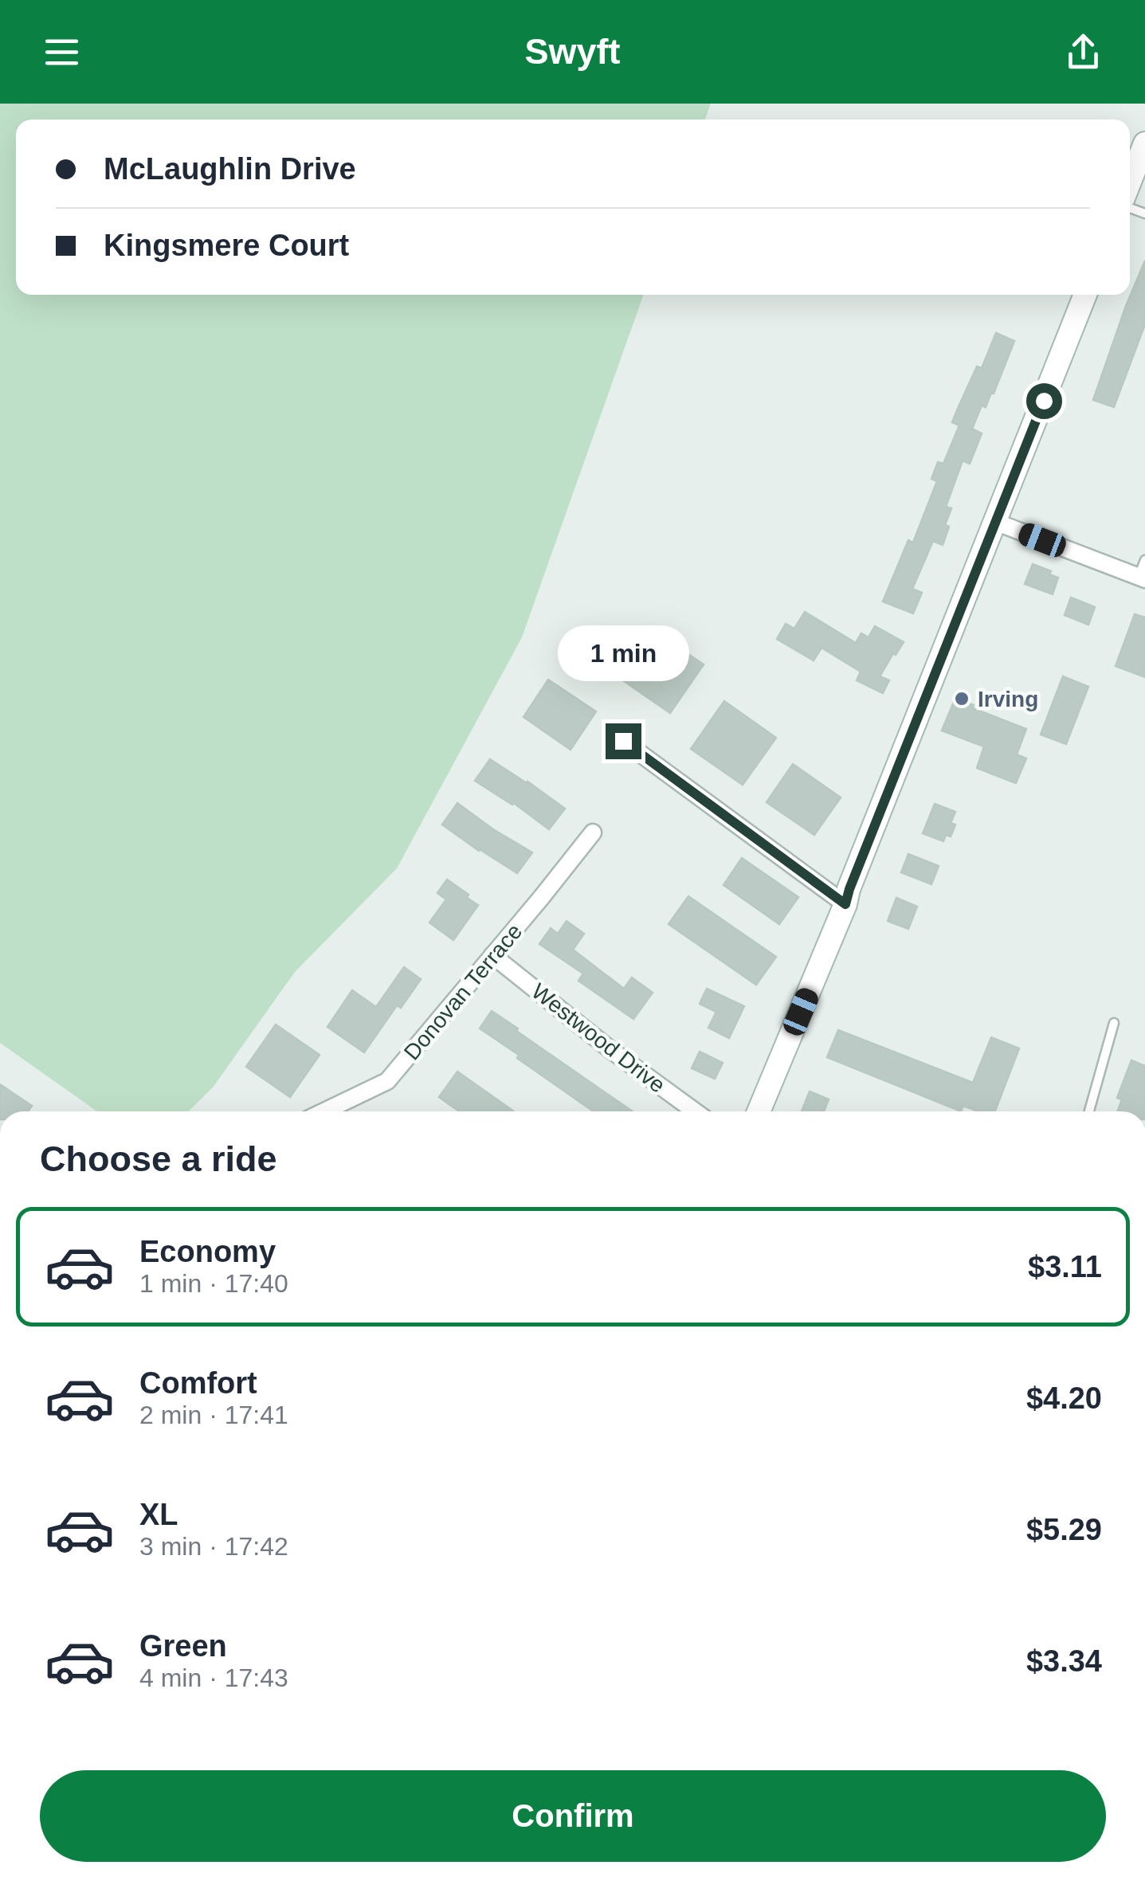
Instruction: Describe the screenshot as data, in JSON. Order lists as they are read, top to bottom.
{
  "streets": {
    "street": ["Donovan Terrace", "Westwood Drive"]
  },
  "crossings": [
    ["Donovan Terrace", "Westwood Drive"]
  ],
  "places": ["Irving"],
  "page": {
    "header": "Swyft",
    "banner": ["McLaughlin Drive", "Kingsmere Court"],
    "bubble": "1 min",
    "heading": "Choose a ride",
    "list": [
      {
        "name": "Economy",
        "note": "1 min · 17:40",
        "value": "$3.11"
      },
      {
        "name": "Comfort",
        "note": "2 min · 17:41",
        "value": "$4.20"
      },
      {
        "name": "XL",
        "note": "3 min · 17:42",
        "value": "$5.29"
      },
      {
        "name": "Green",
        "note": "4 min · 17:43",
        "value": "$3.34"
      }
    ],
    "buttons": "Confirm"
  }
}
